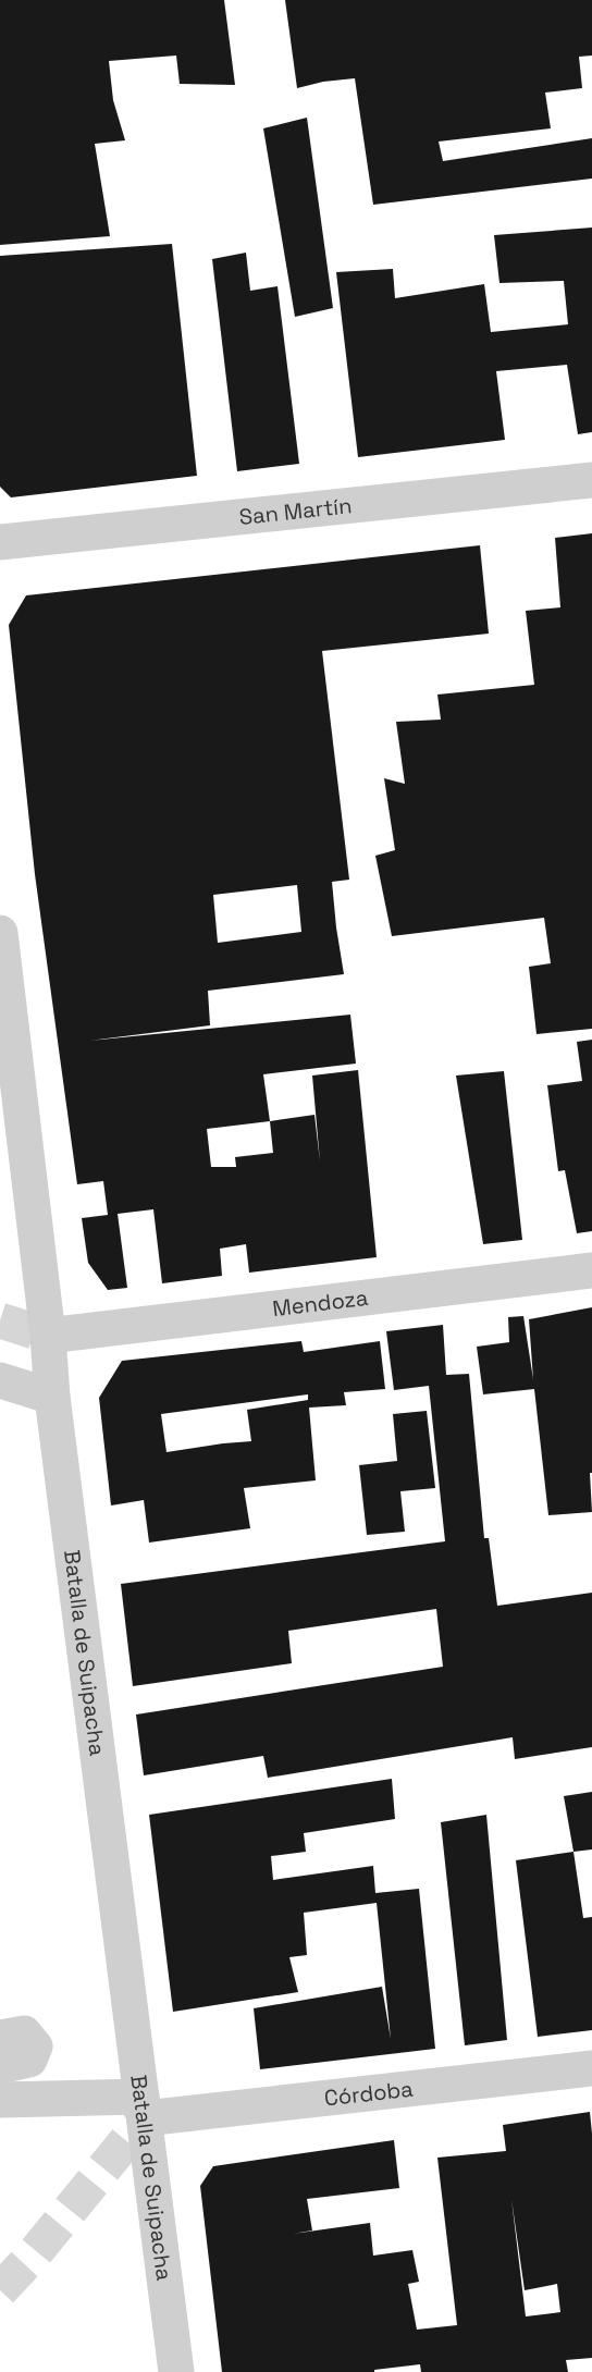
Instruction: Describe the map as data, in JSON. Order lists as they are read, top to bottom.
{
  "streets": {
    "street": [
      "San Martín",
      "Mendoza",
      "Batalla de Suipacha",
      "Córdoba"
    ]
  },
  "crossings": [
    ["Mendoza", "Batalla de Suipacha"],
    ["Batalla de Suipacha", "Córdoba"]
  ]
}
